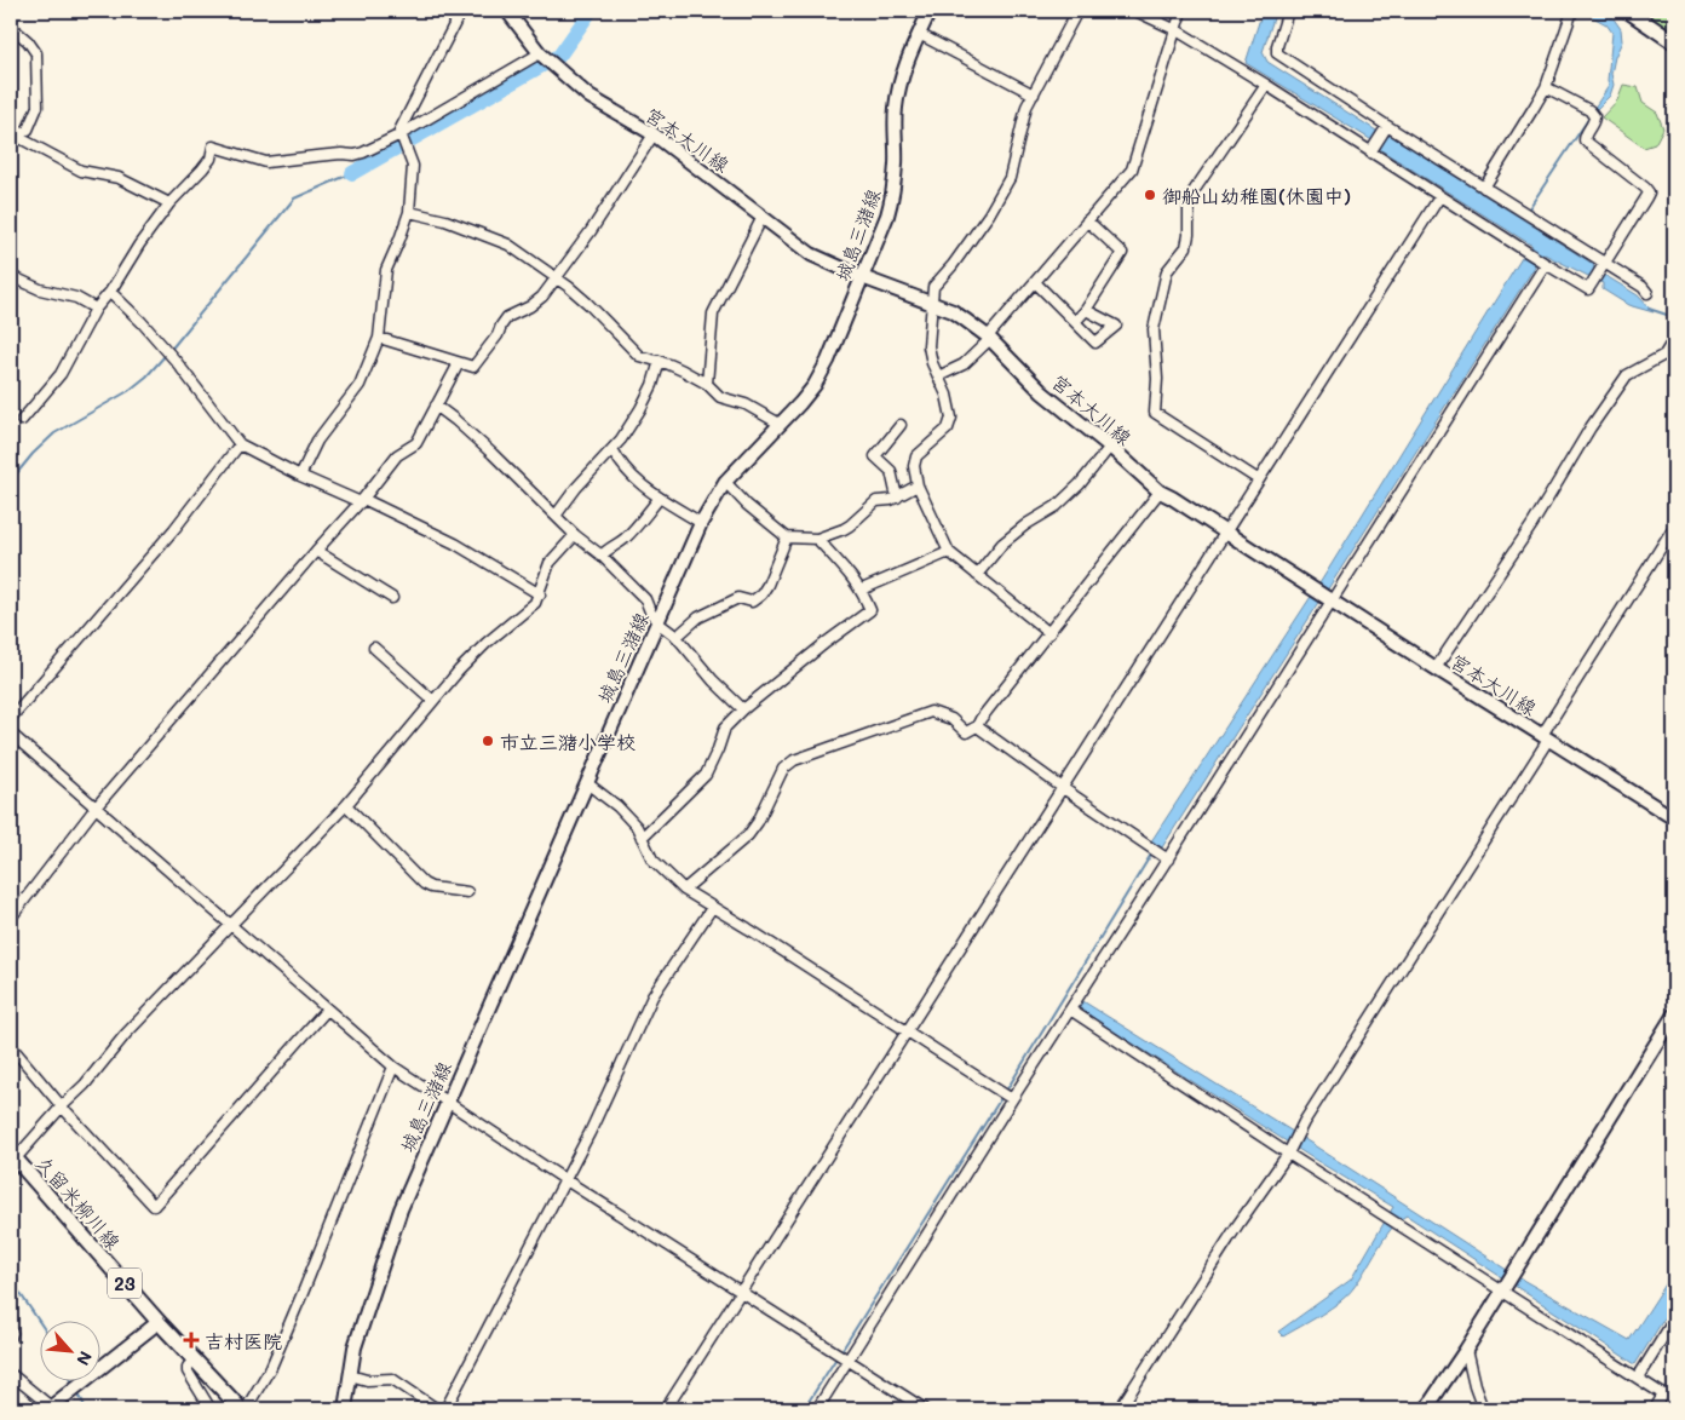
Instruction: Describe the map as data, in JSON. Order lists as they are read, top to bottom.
{
  "streets": {
    "main road": [
      "宮本大川線",
      "城島三潴線",
      "久留米柳川線",
      "23"
    ]
  },
  "crossings": [
    ["宮本大川線", "城島三潴線"]
  ],
  "places": {
    "other": ["御船山幼稚園(休園中)", "市立三潴小学校"],
    "health": ["吉村医院"]
  },
  "north": "bottom right"
}
